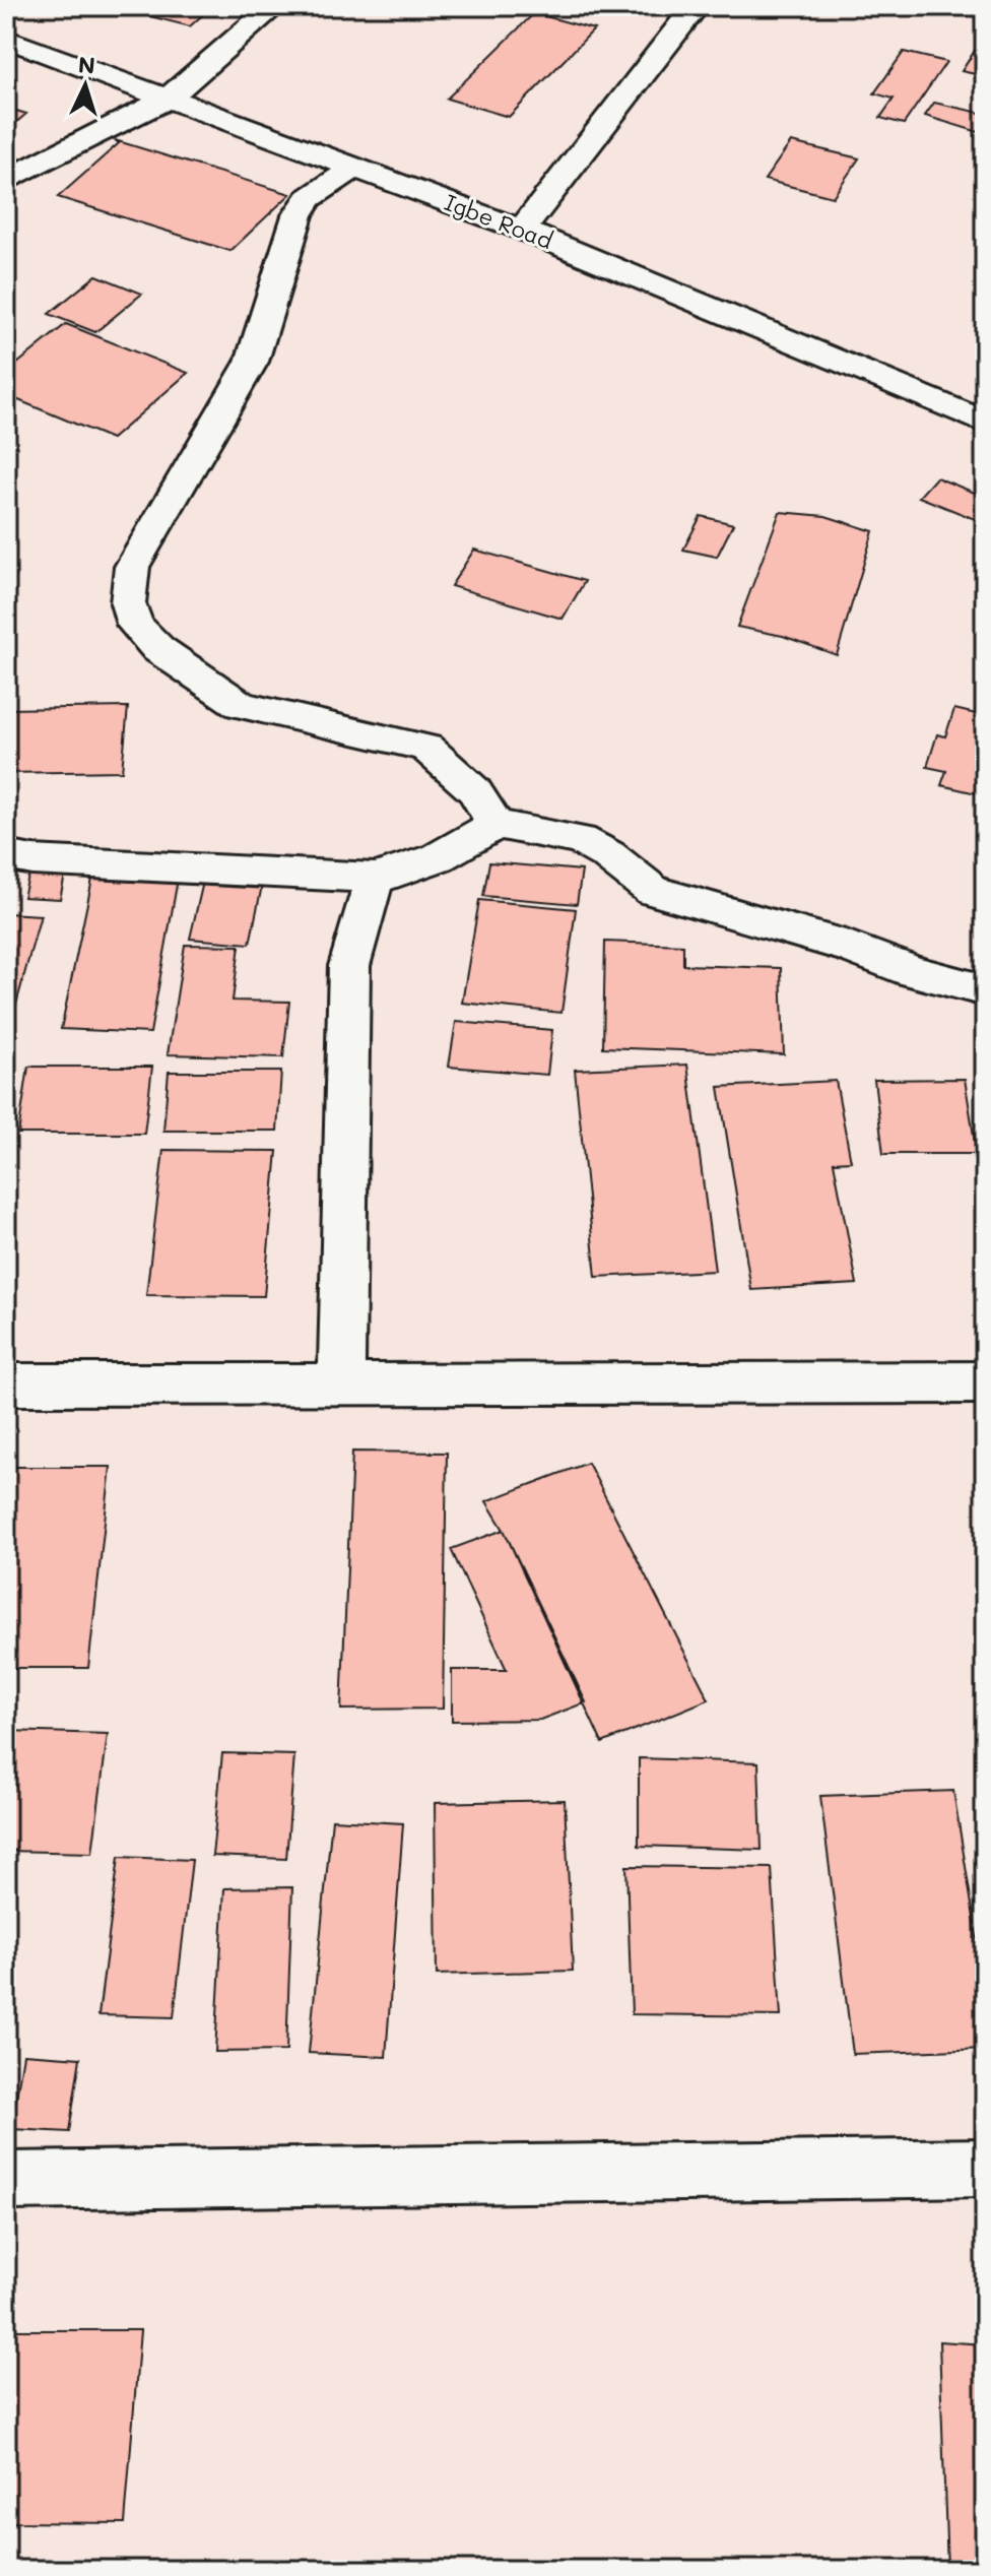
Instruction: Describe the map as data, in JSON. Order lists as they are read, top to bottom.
{
  "streets": {
    "street": ["Igbe Road"]
  },
  "north": "top"
}
